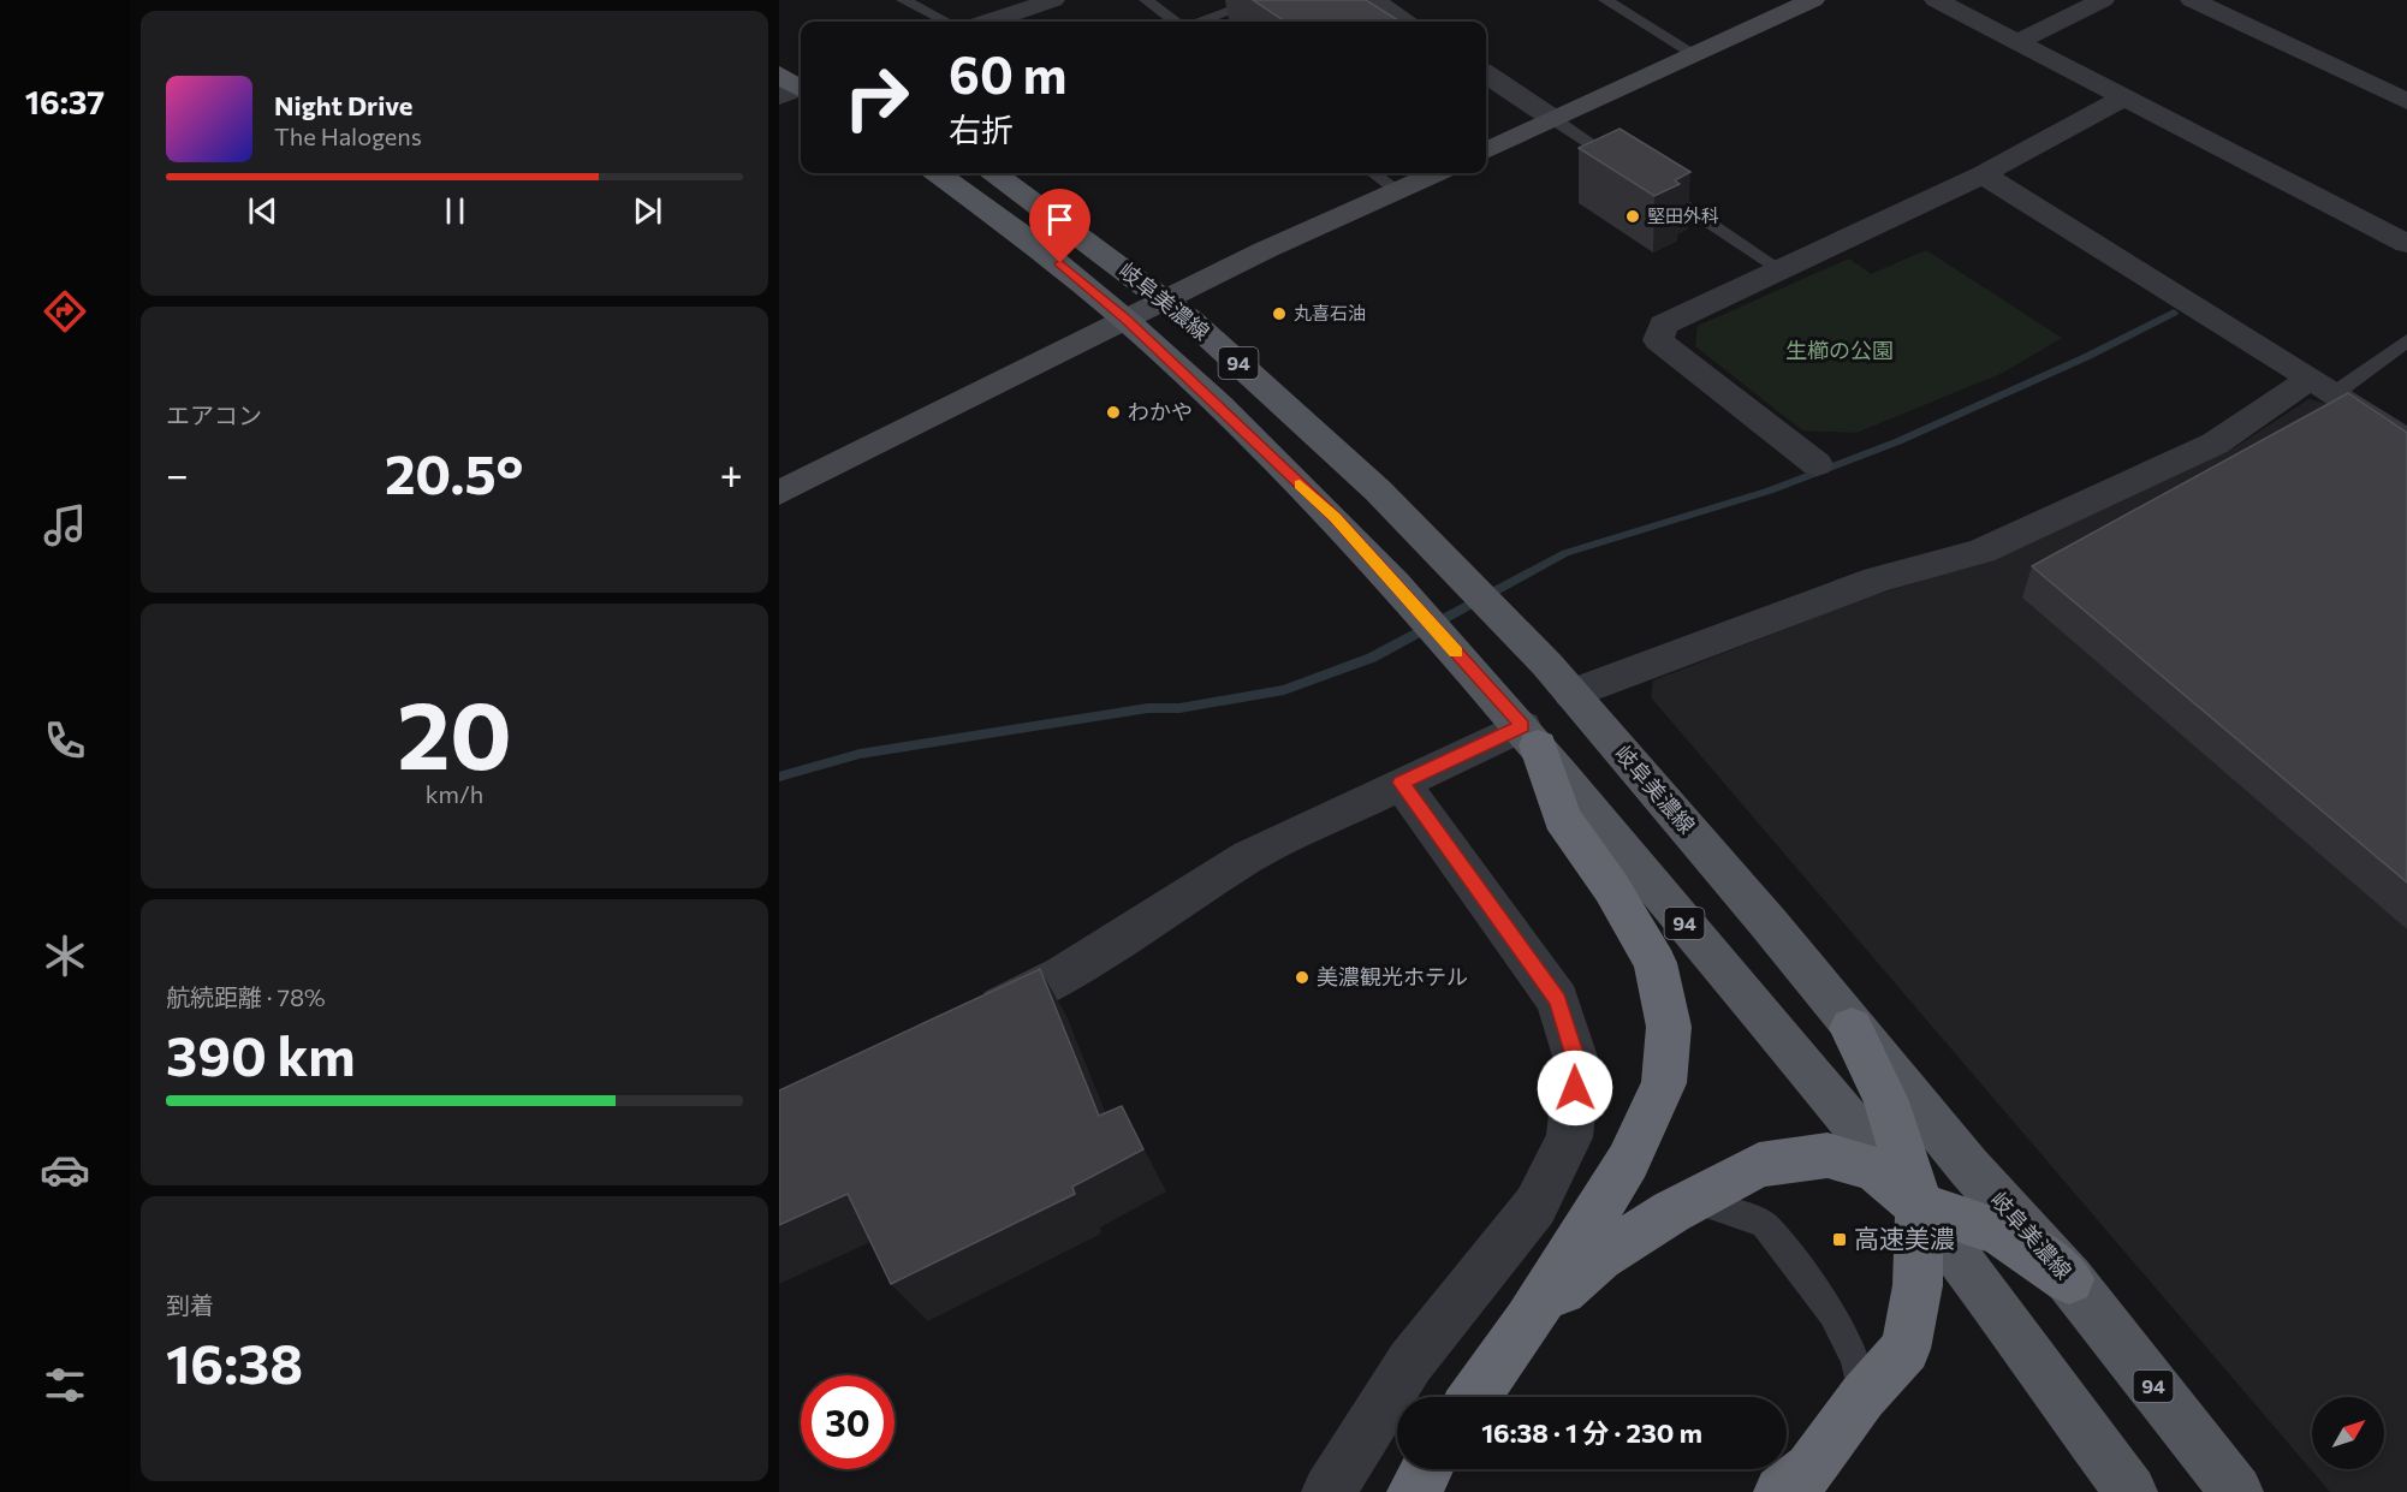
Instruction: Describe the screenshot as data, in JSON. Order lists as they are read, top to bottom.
{
  "streets": {
    "main road": ["岐阜美濃線", "94"]
  },
  "parks": ["生櫛の公園"],
  "places": {
    "other": [
      "堅田外科",
      "丸喜石油",
      "わかや",
      "美濃観光ホテル"
    ],
    "transit": ["高速美濃"]
  },
  "north": "top right",
  "page": {
    "tabs": "16:37",
    "turn": ["60 m", "右折"],
    "song": ["Night Drive", "The Halogens"],
    "tile": [
      "エアコン",
      ["20", "km/h"],
      ["航続距離 · 78%", "390 km"],
      ["到着", "16:38"]
    ],
    "heat": ["−", "20.5°", "+"],
    "limit": "30",
    "trip": "16:38 · 1 分 · 230 m"
  }
}
